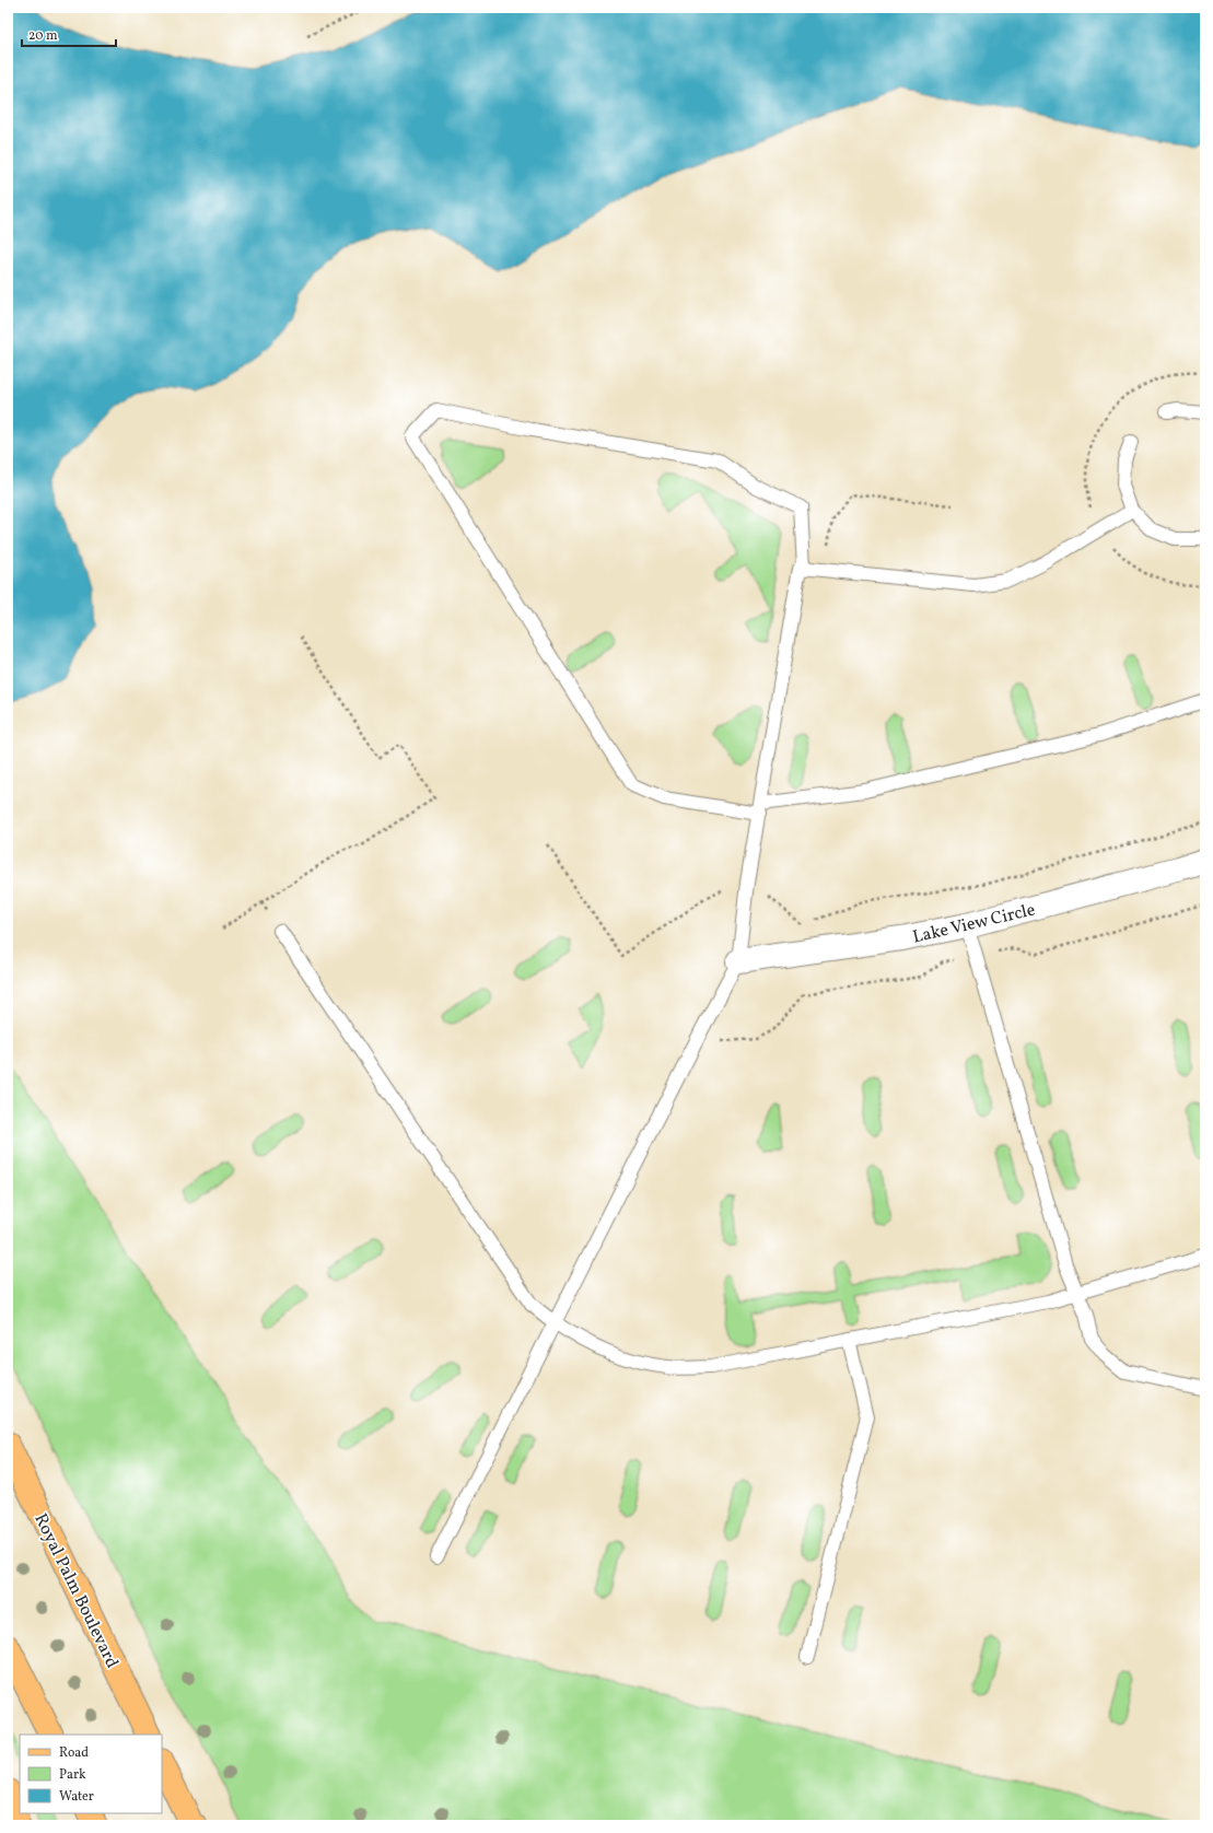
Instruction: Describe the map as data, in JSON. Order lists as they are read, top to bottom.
{
  "streets": {
    "main road": ["Royal Palm Boulevard"],
    "street": ["Lake View Circle"]
  },
  "legend": ["Road", "Park", "Water"],
  "scale_bar": "20 m"
}
